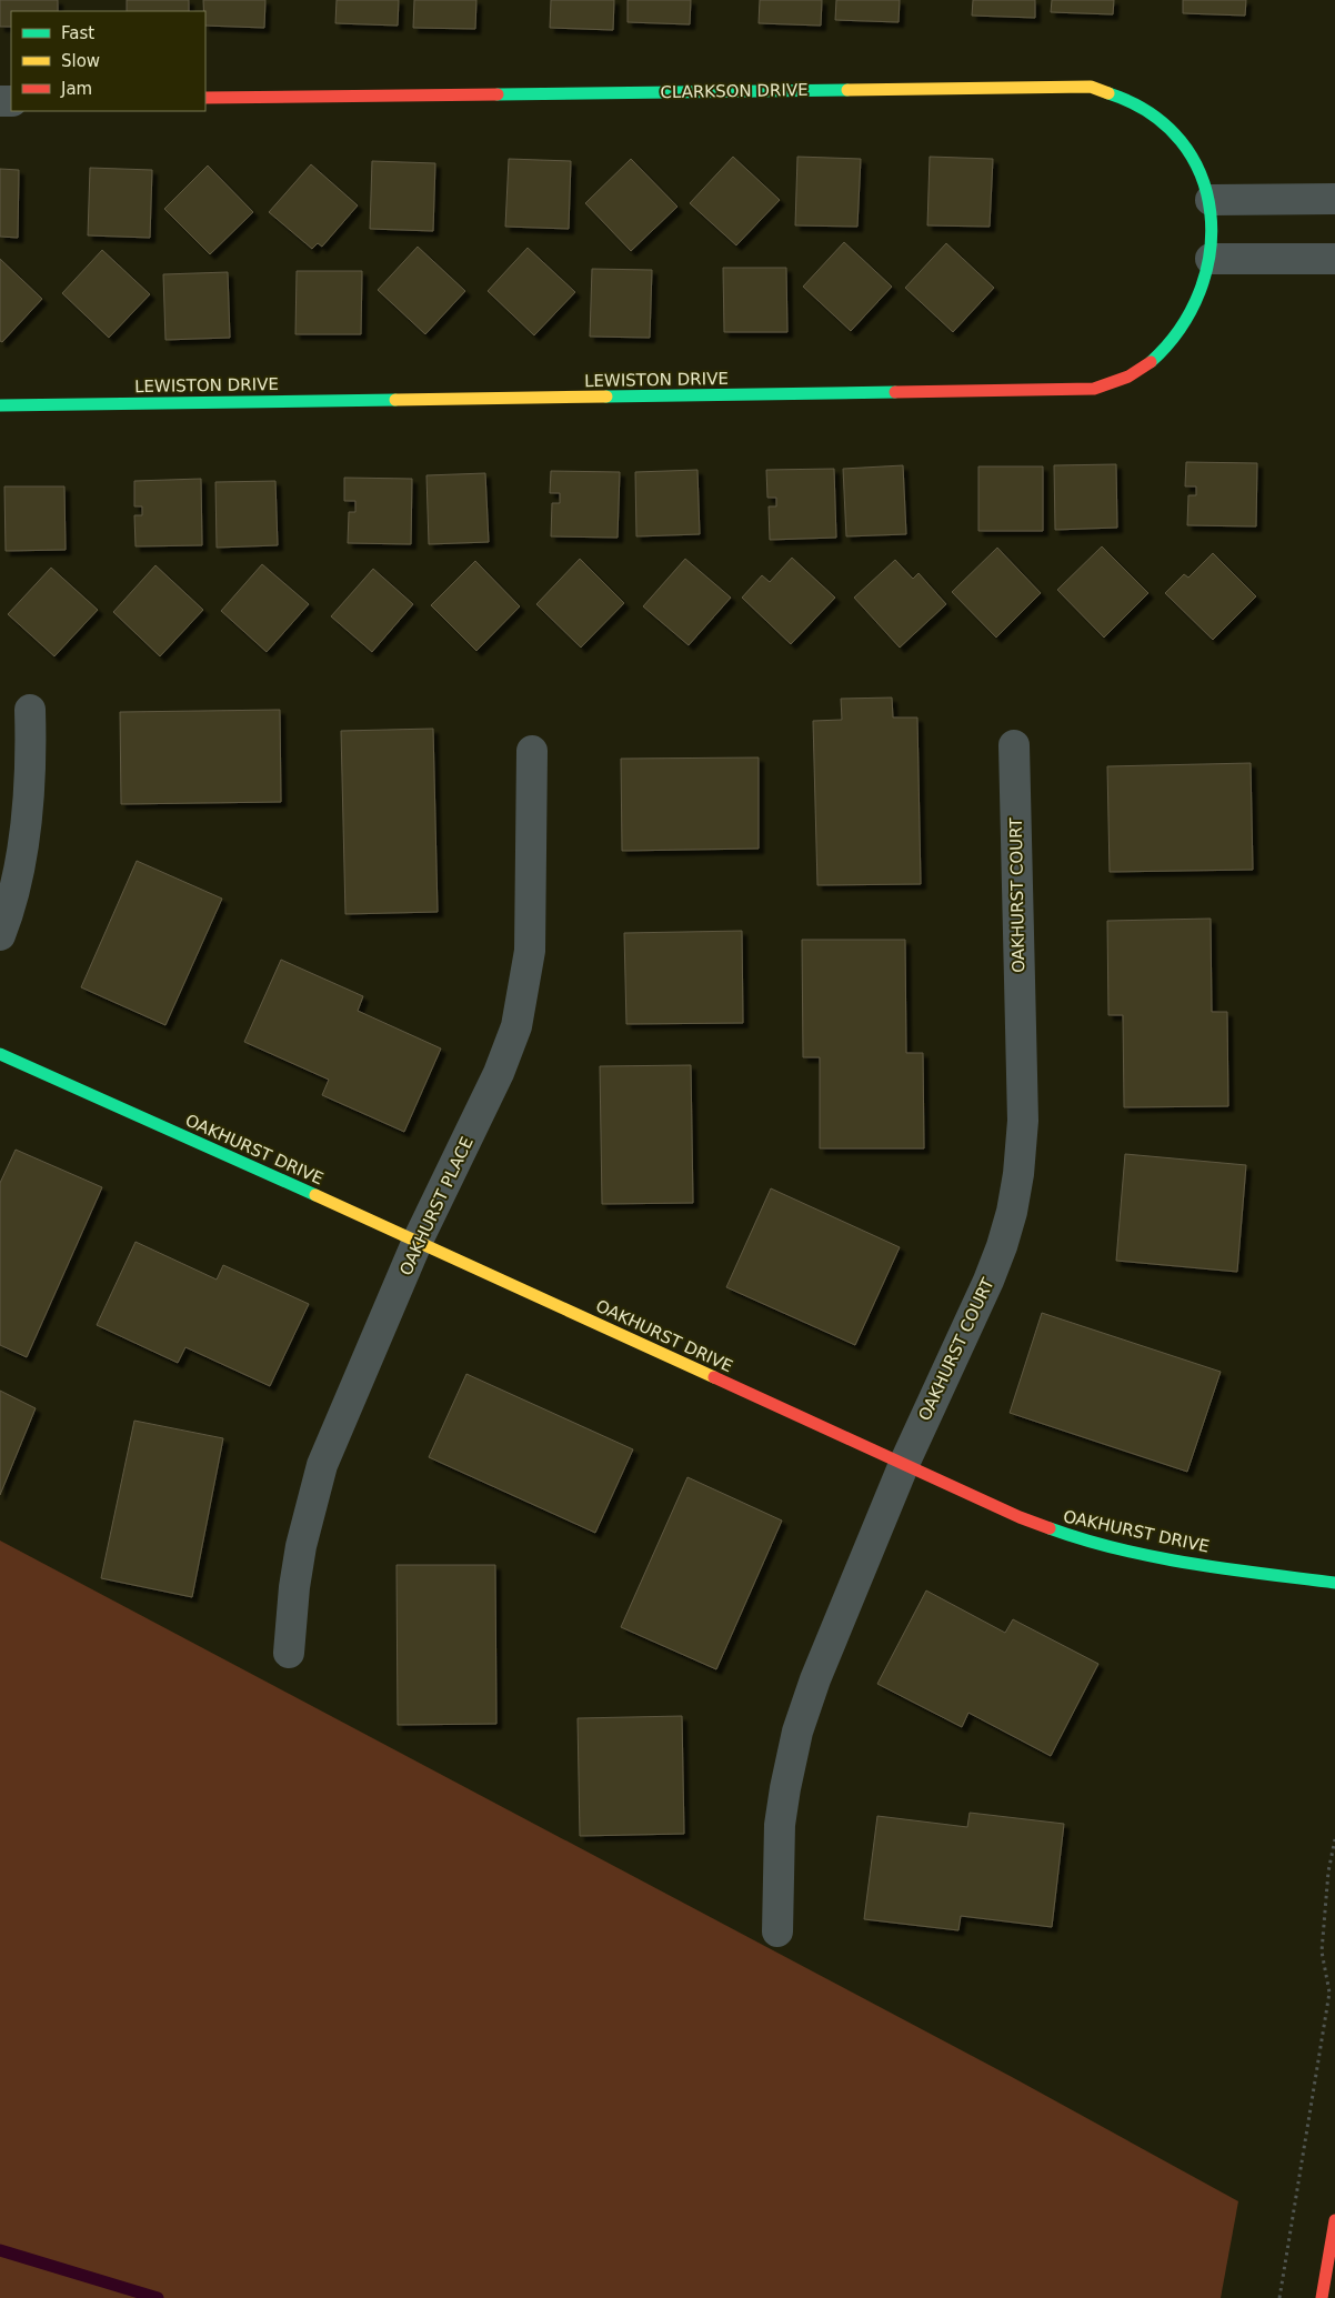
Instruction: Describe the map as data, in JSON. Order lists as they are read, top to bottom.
{
  "streets": {
    "street": [
      "CLARKSON DRIVE",
      "LEWISTON DRIVE",
      "OAKHURST COURT",
      "OAKHURST DRIVE",
      "OAKHURST PLACE"
    ]
  },
  "crossings": [
    ["CLARKSON DRIVE", "LEWISTON DRIVE"],
    ["OAKHURST COURT", "OAKHURST DRIVE"],
    ["OAKHURST DRIVE", "OAKHURST PLACE"]
  ],
  "legend": ["Fast", "Slow", "Jam"]
}
